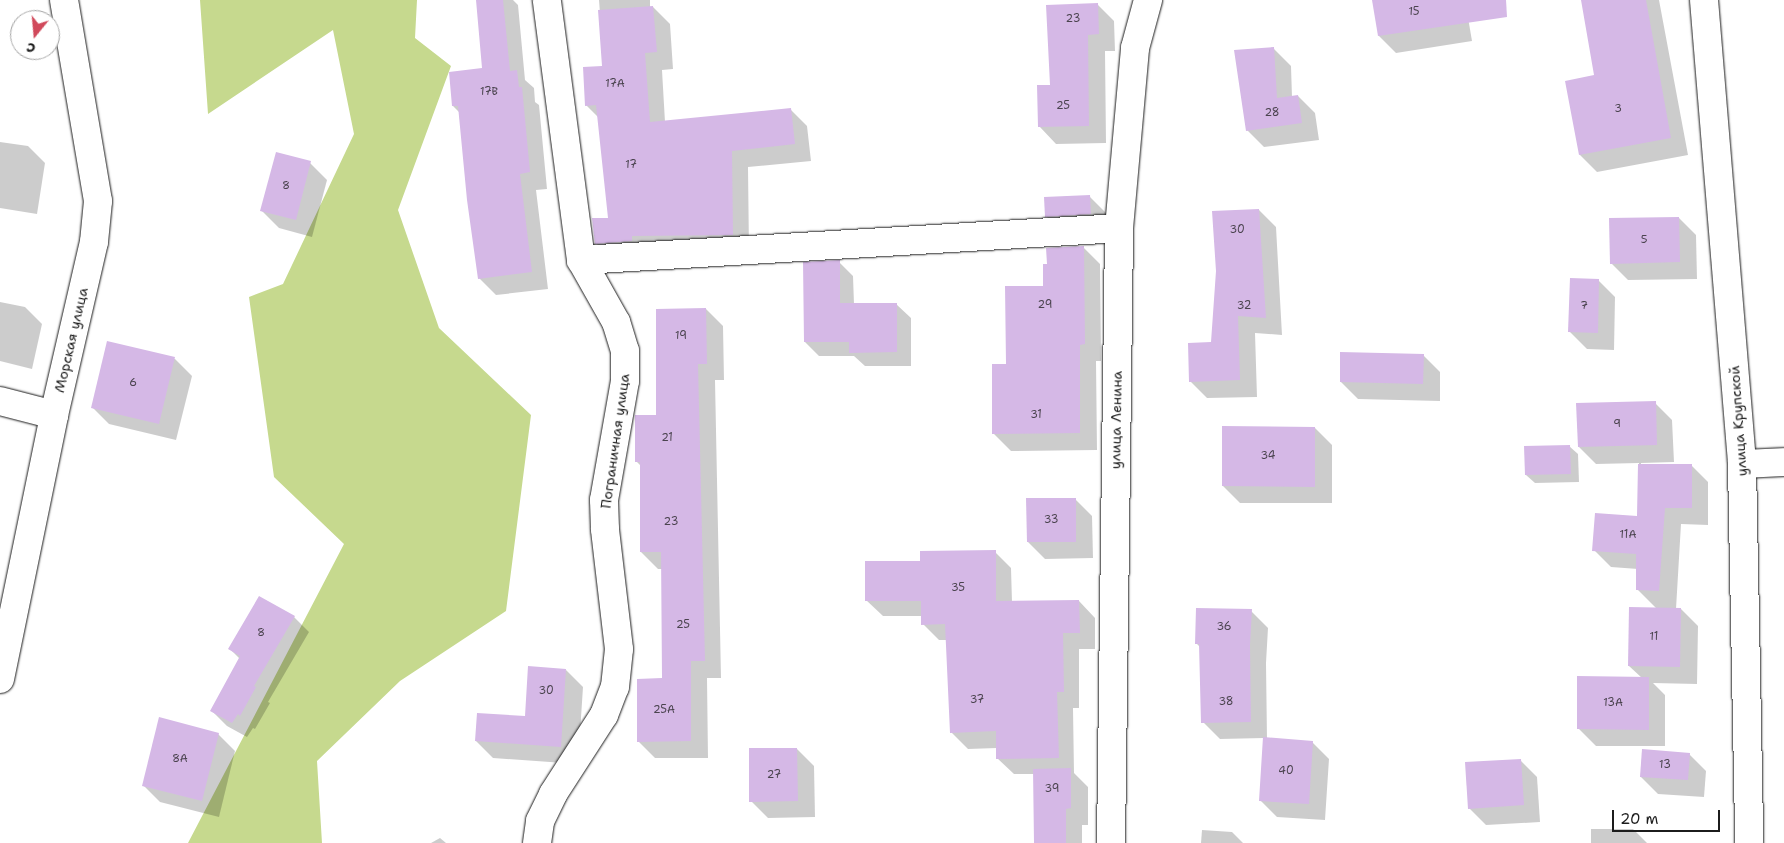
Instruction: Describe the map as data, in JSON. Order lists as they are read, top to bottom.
{
  "streets": {
    "street": [
      "Морская улица",
      "улица Ленина",
      "улица Крупской",
      "Пограничная улица"
    ]
  },
  "house_numbers": [
    "15",
    "23",
    "17А",
    "17В",
    "25",
    "3",
    "28",
    "17",
    "8",
    "30",
    "5",
    "29",
    "32",
    "7",
    "19",
    "6",
    "31",
    "9",
    "21",
    "34",
    "33",
    "23",
    "11А",
    "35",
    "25",
    "36",
    "8",
    "11",
    "30",
    "37",
    "38",
    "13А",
    "25А",
    "8А",
    "13",
    "40",
    "27",
    "39"
  ],
  "scale_bar": "20 m",
  "north": "bottom"
}
